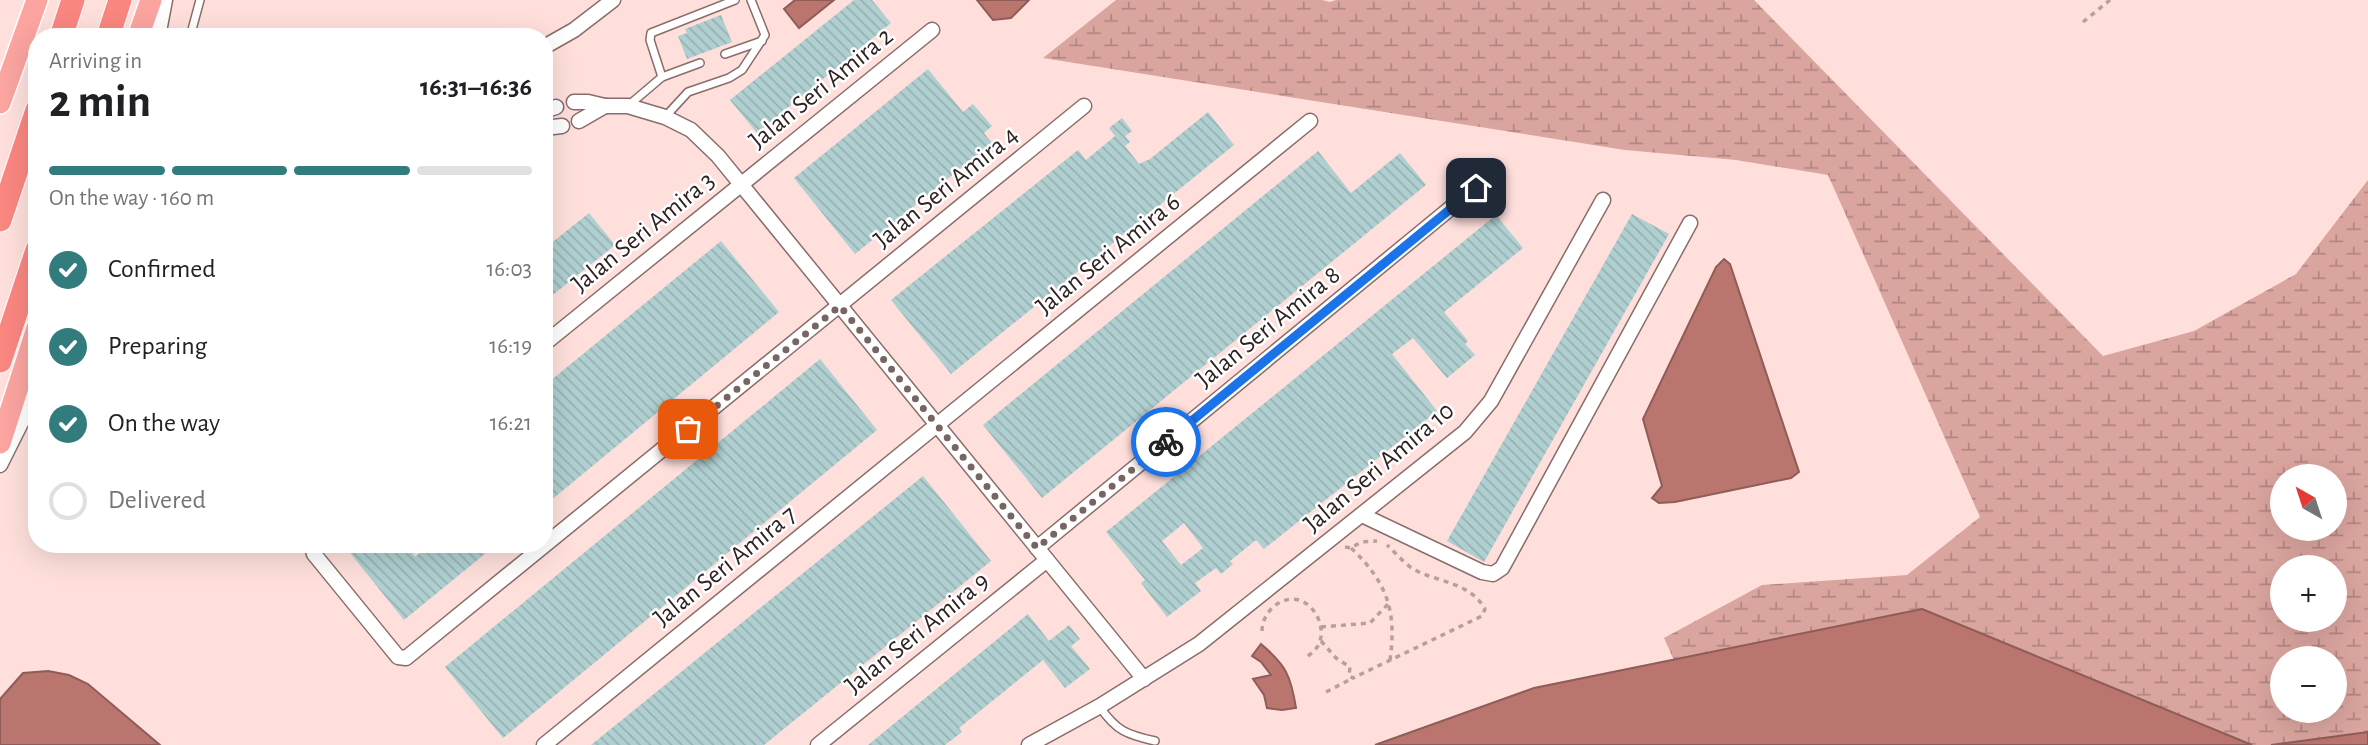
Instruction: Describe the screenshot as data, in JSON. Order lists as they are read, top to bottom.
{
  "streets": {
    "street": [
      "Jalan Seri Amira 2",
      "Jalan Seri Amira 4",
      "Jalan Seri Amira 3",
      "Jalan Seri Amira 6",
      "Jalan Seri Amira 8",
      "Jalan Seri Amira 10",
      "Jalan Seri Amira 7",
      "Jalan Seri Amira 9"
    ]
  },
  "crossings": [
    ["Jalan Seri Amira 2", "Jalan Seri Amira 3"],
    ["Jalan Seri Amira 6", "Jalan Seri Amira 7"],
    ["Jalan Seri Amira 8", "Jalan Seri Amira 9"]
  ],
  "north": "top left",
  "page": {
    "heading": ["2 min", "Arriving in", "16:31–16:36"],
    "bar": "On the way · 160 m",
    "list": [
      ["Confirmed", "16:03"],
      ["Preparing", "16:19"],
      ["On the way", "16:21"],
      "Delivered"
    ],
    "map_buttons": ["+", "−"]
  }
}
